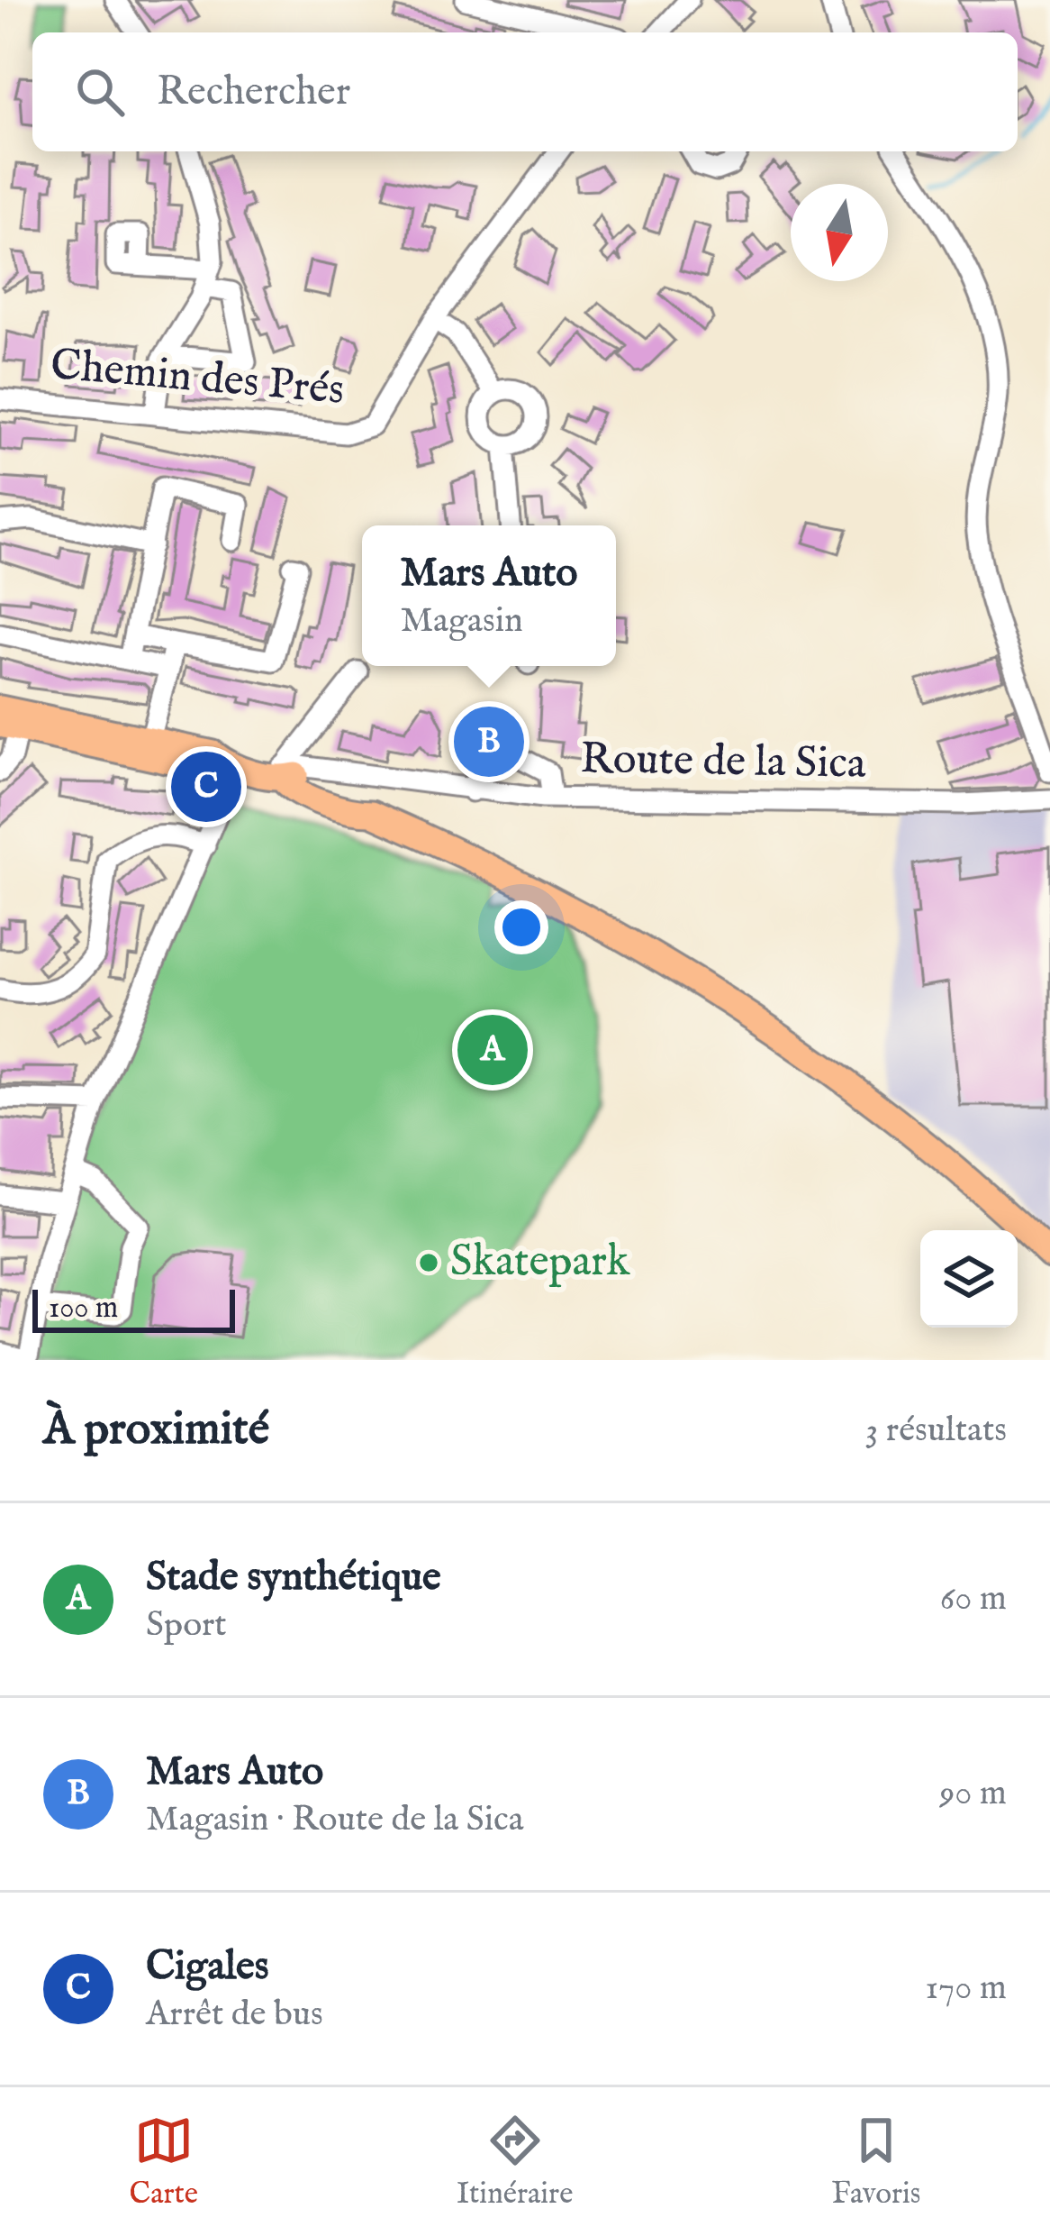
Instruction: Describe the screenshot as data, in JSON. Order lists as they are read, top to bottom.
{
  "streets": {
    "street": ["Chemin des Prés", "Route de la Sica"]
  },
  "places": ["Skatepark"],
  "scale_bar": "100 m",
  "north": "bottom",
  "page": {
    "search": "Rechercher",
    "popup": ["Mars Auto", "Magasin"],
    "pins": ["B", "C", "A"],
    "scale": "100 m",
    "heading": ["À proximité", "3 résultats"],
    "list": [
      {
        "mark": "A",
        "name": "Stade synthétique",
        "note": "Sport",
        "value": "60 m"
      },
      {
        "mark": "B",
        "name": "Mars Auto",
        "note": "Magasin · Route de la Sica",
        "value": "90 m"
      },
      {
        "mark": "C",
        "name": "Cigales",
        "note": "Arrêt de bus",
        "value": "170 m"
      }
    ],
    "nav": ["Carte", "Itinéraire", "Favoris"]
  }
}
